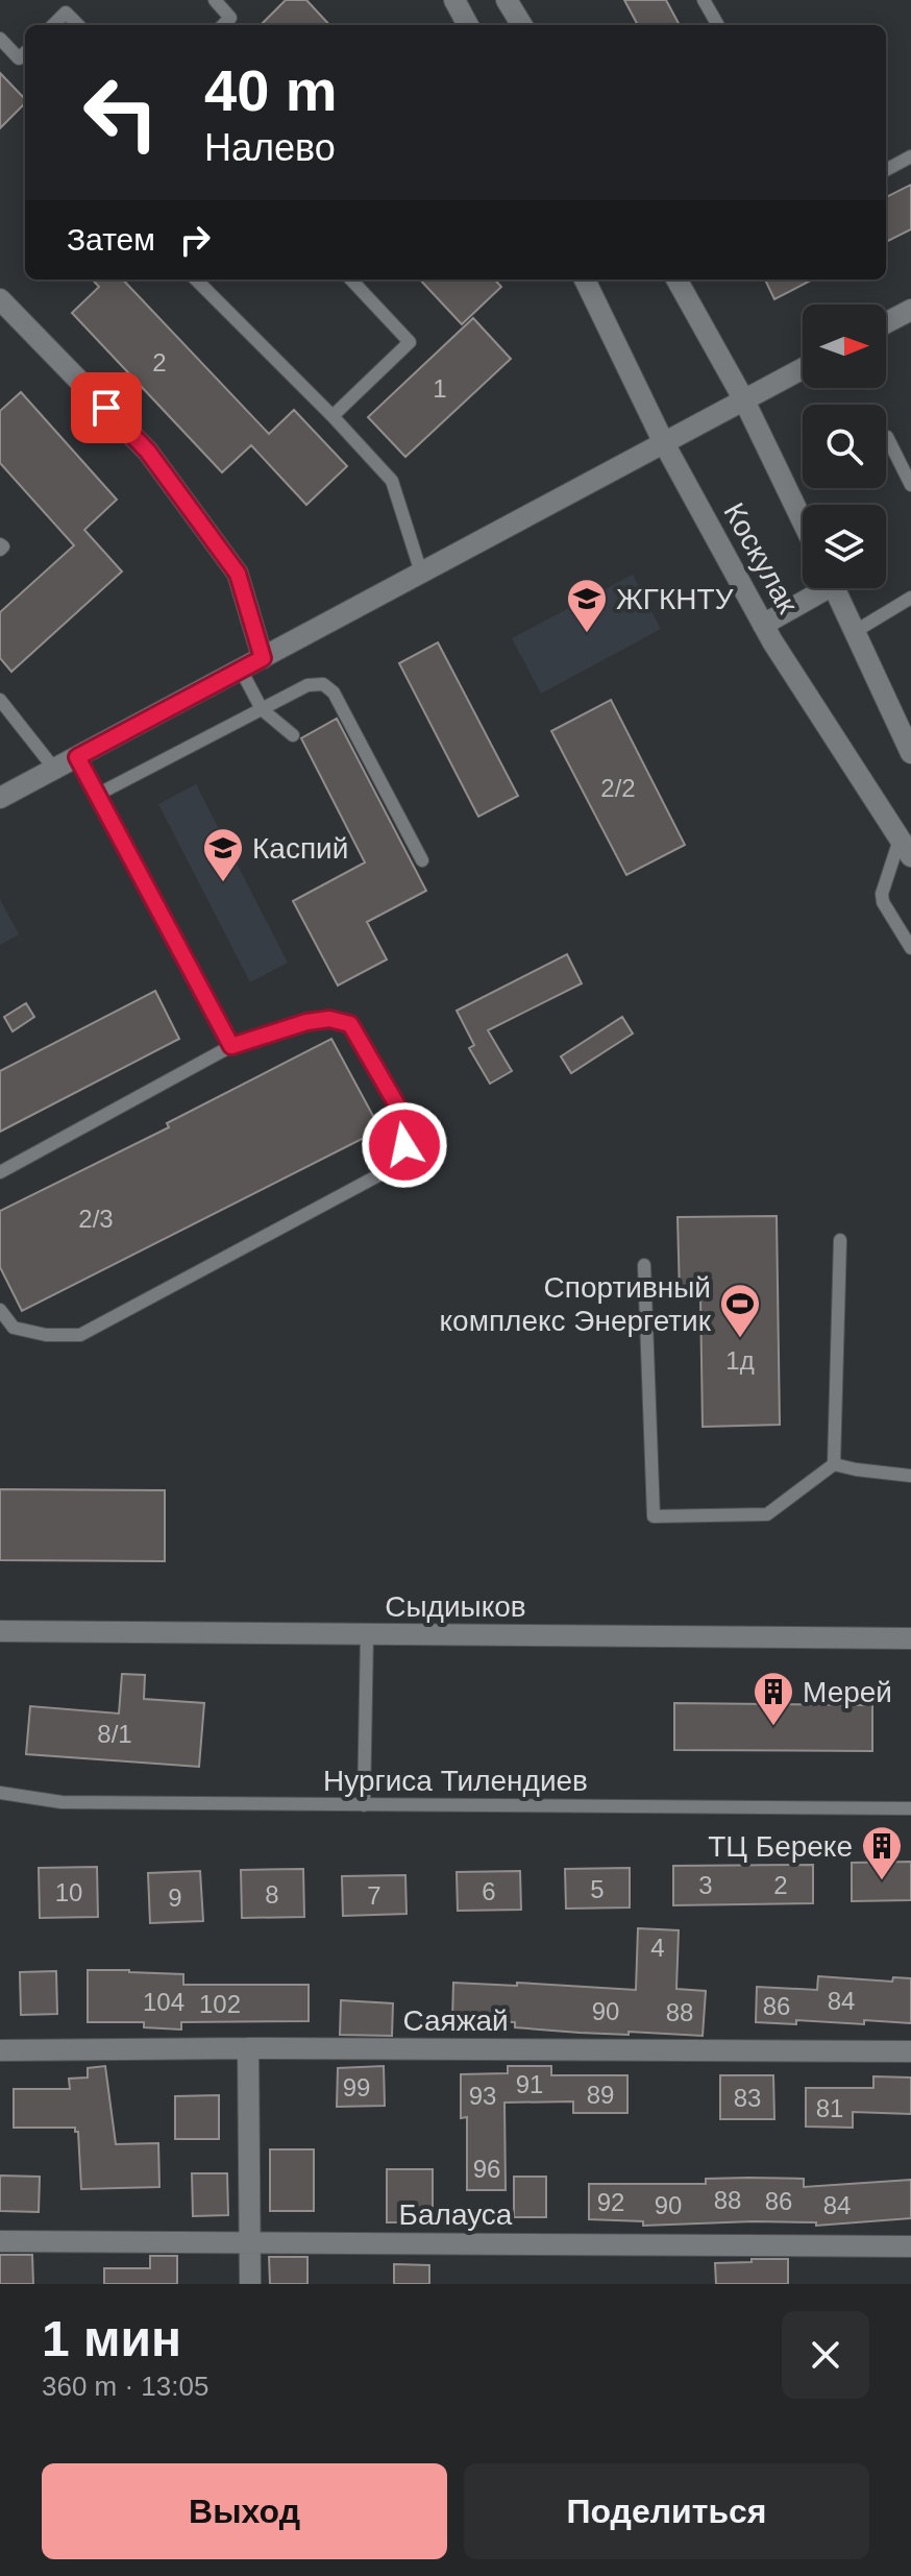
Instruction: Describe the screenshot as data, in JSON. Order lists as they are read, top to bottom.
{
  "streets": {
    "street": [
      "Коскулак",
      "Сыдиыков",
      "Саяжай",
      "Балауса"
    ],
    "lane": ["Нургиса Тилендиев"]
  },
  "places": {
    "school or university": ["ЖГКНТУ", "Каспий"],
    "sports": ["Спортивный комплекс Энергетик"],
    "building": ["Мерей", "ТЦ Береке"]
  },
  "house_numbers": [
    "2",
    "1",
    "2/2",
    "2/3",
    "1д",
    "8/1",
    "3",
    "2",
    "5",
    "6",
    "10",
    "8",
    "7",
    "9",
    "4",
    "84",
    "104",
    "102",
    "86",
    "90",
    "88",
    "91",
    "99",
    "89",
    "93",
    "83",
    "81",
    "96",
    "88",
    "86",
    "92",
    "90",
    "84"
  ],
  "north": "right",
  "page": {
    "turn": ["40 m", "Налево"],
    "then": "Затем",
    "heading": ["1 мин", "360 m · 13:05"],
    "buttons": ["Выход", "Поделиться"]
  }
}
